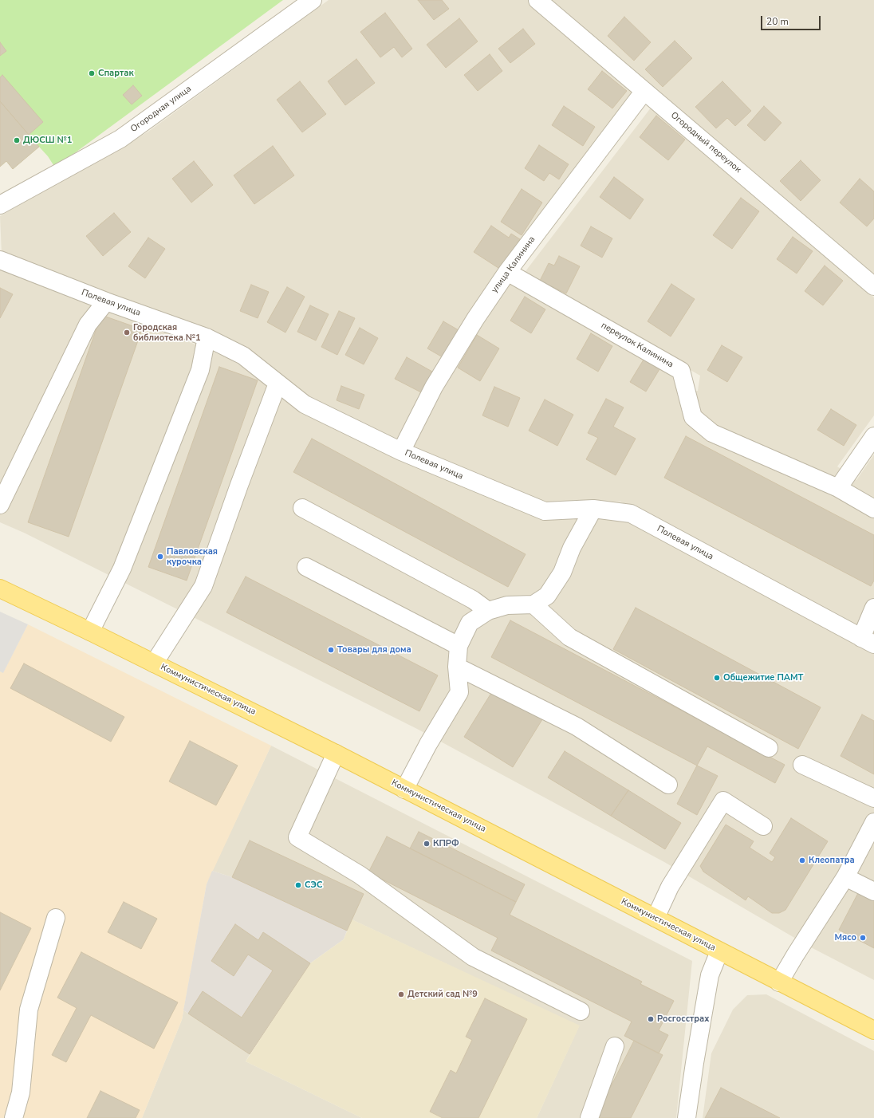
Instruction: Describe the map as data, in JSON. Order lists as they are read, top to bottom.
{
  "streets": {
    "main road": ["Коммунистическая улица"],
    "street": [
      "Огородная улица",
      "Огородный переулок",
      "улица Калинина",
      "Полевая улица",
      "переулок Калинина"
    ]
  },
  "crossings": [
    ["Огородный переулок", "улица Калинина"],
    ["улица Калинина", "Полевая улица"],
    ["улица Калинина", "переулок Калинина"]
  ],
  "places": [
    "Спартак",
    "ДЮСШ №1",
    "Городская библиотека №1",
    "Павловская курочка",
    "Товары для дома",
    "Общежитие ПАМТ",
    "КПРФ",
    "Клеопатра",
    "СЭС",
    "Мясо",
    "Детский сад №9",
    "Росгосстрах"
  ],
  "scale_bar": "20 m"
}
